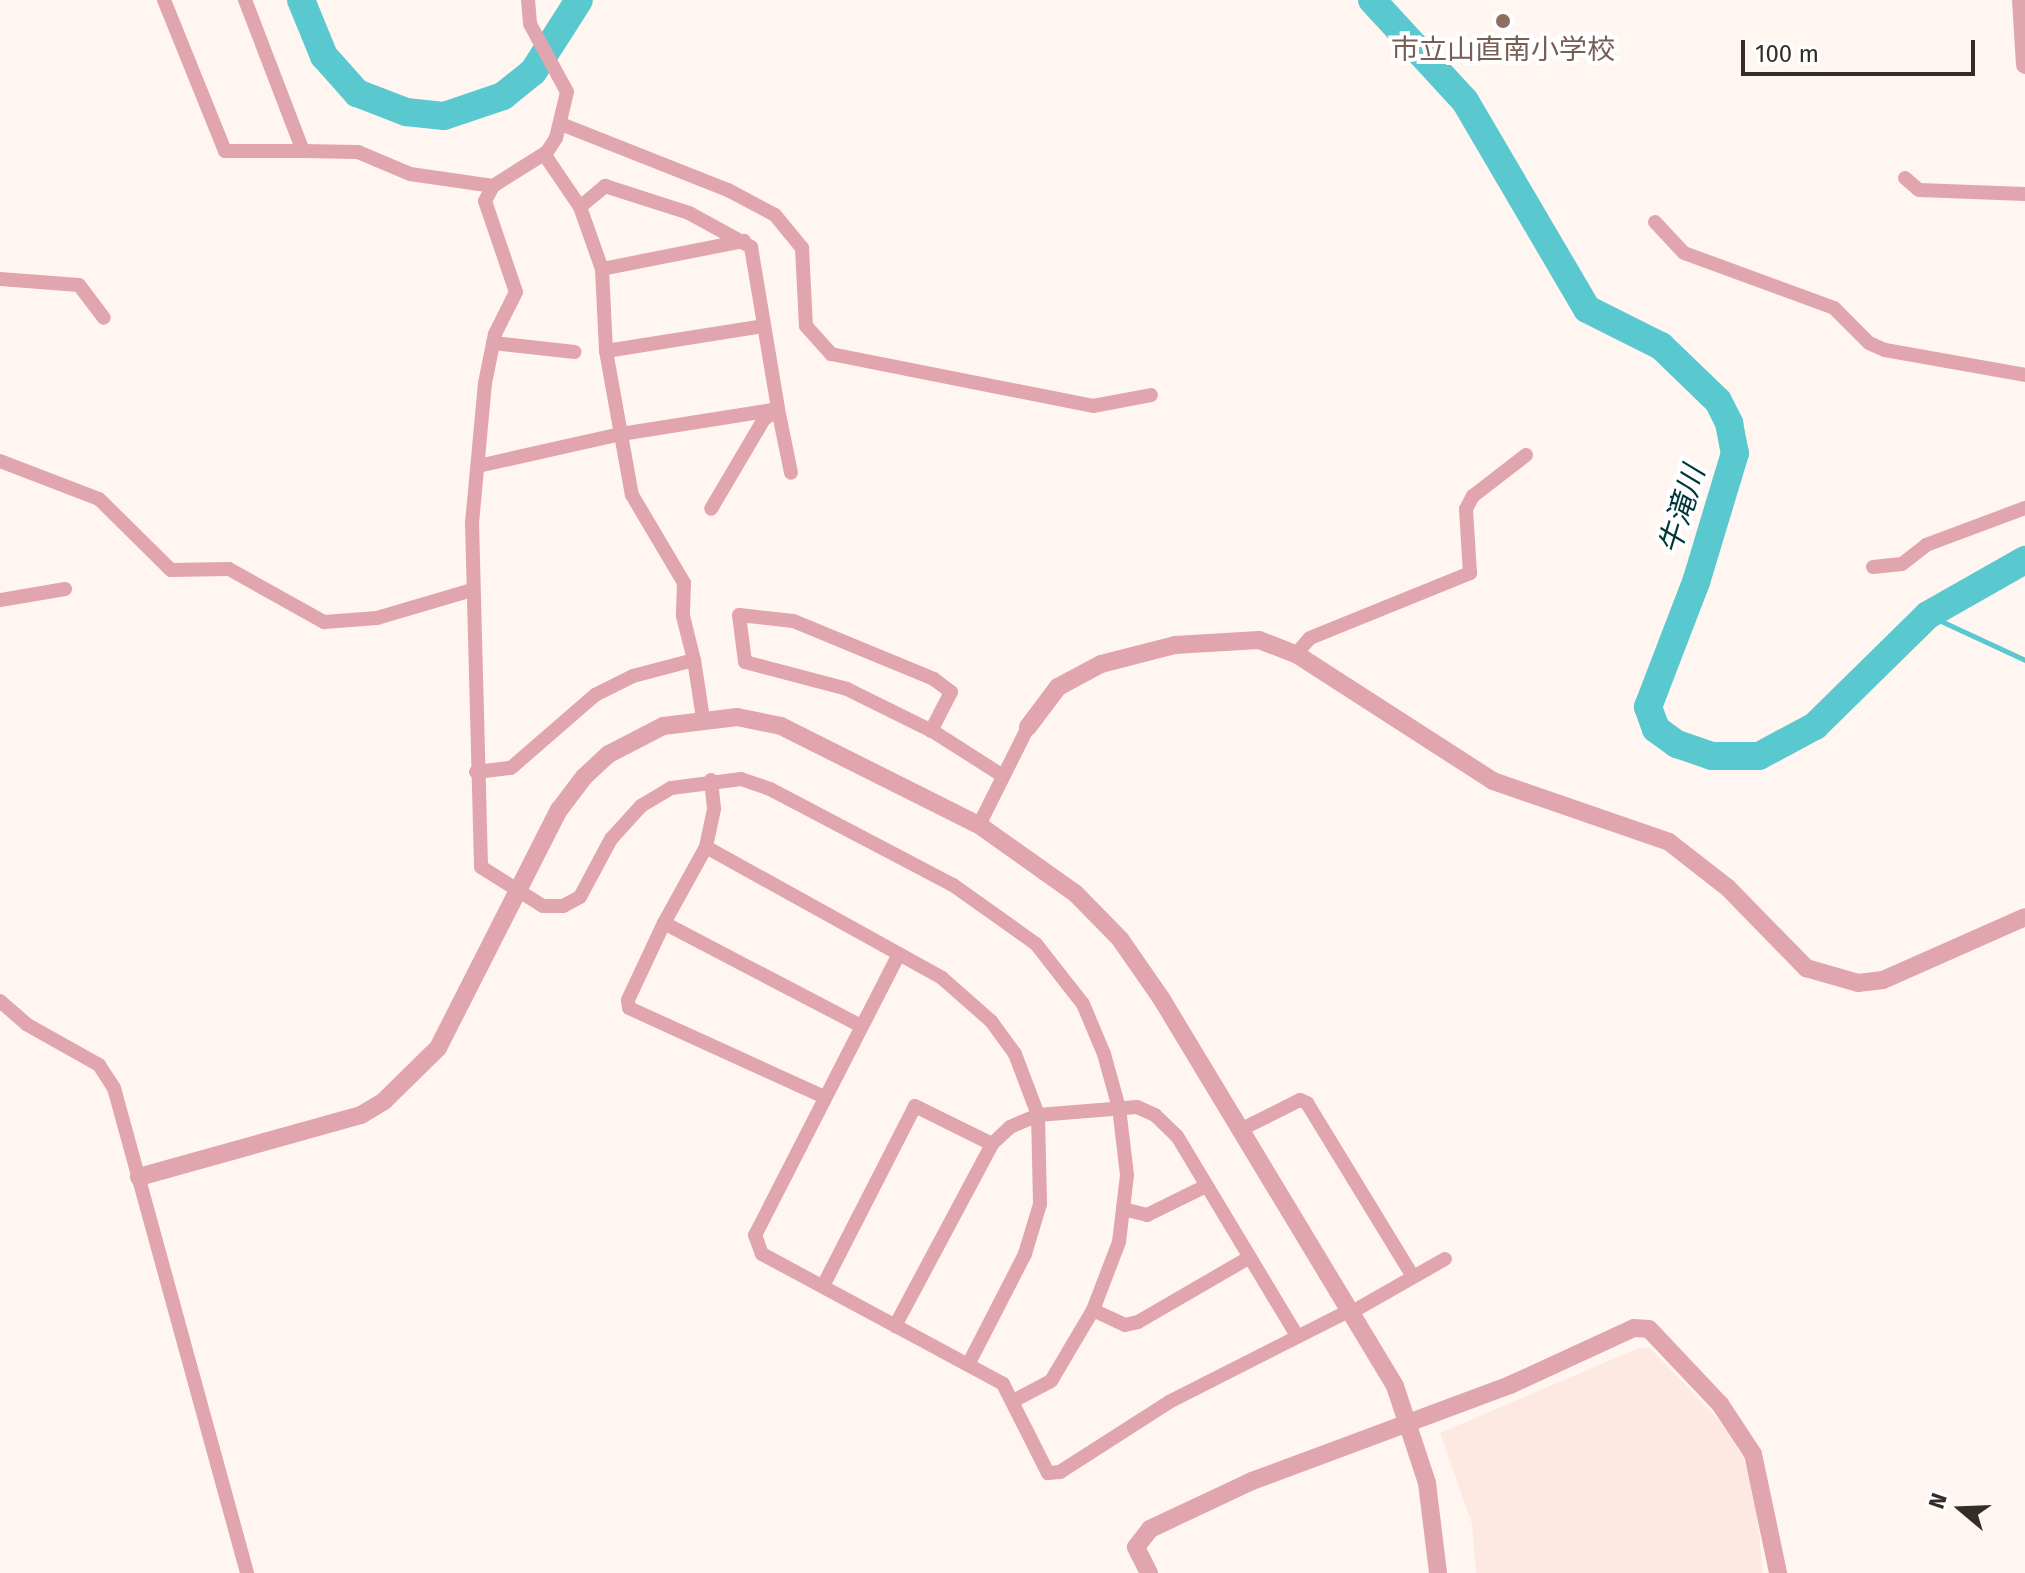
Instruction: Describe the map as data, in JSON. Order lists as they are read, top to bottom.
{
  "water": ["牛滝川"],
  "places": ["市立山直南小学校"],
  "scale_bar": "100 m",
  "north": "left"
}
